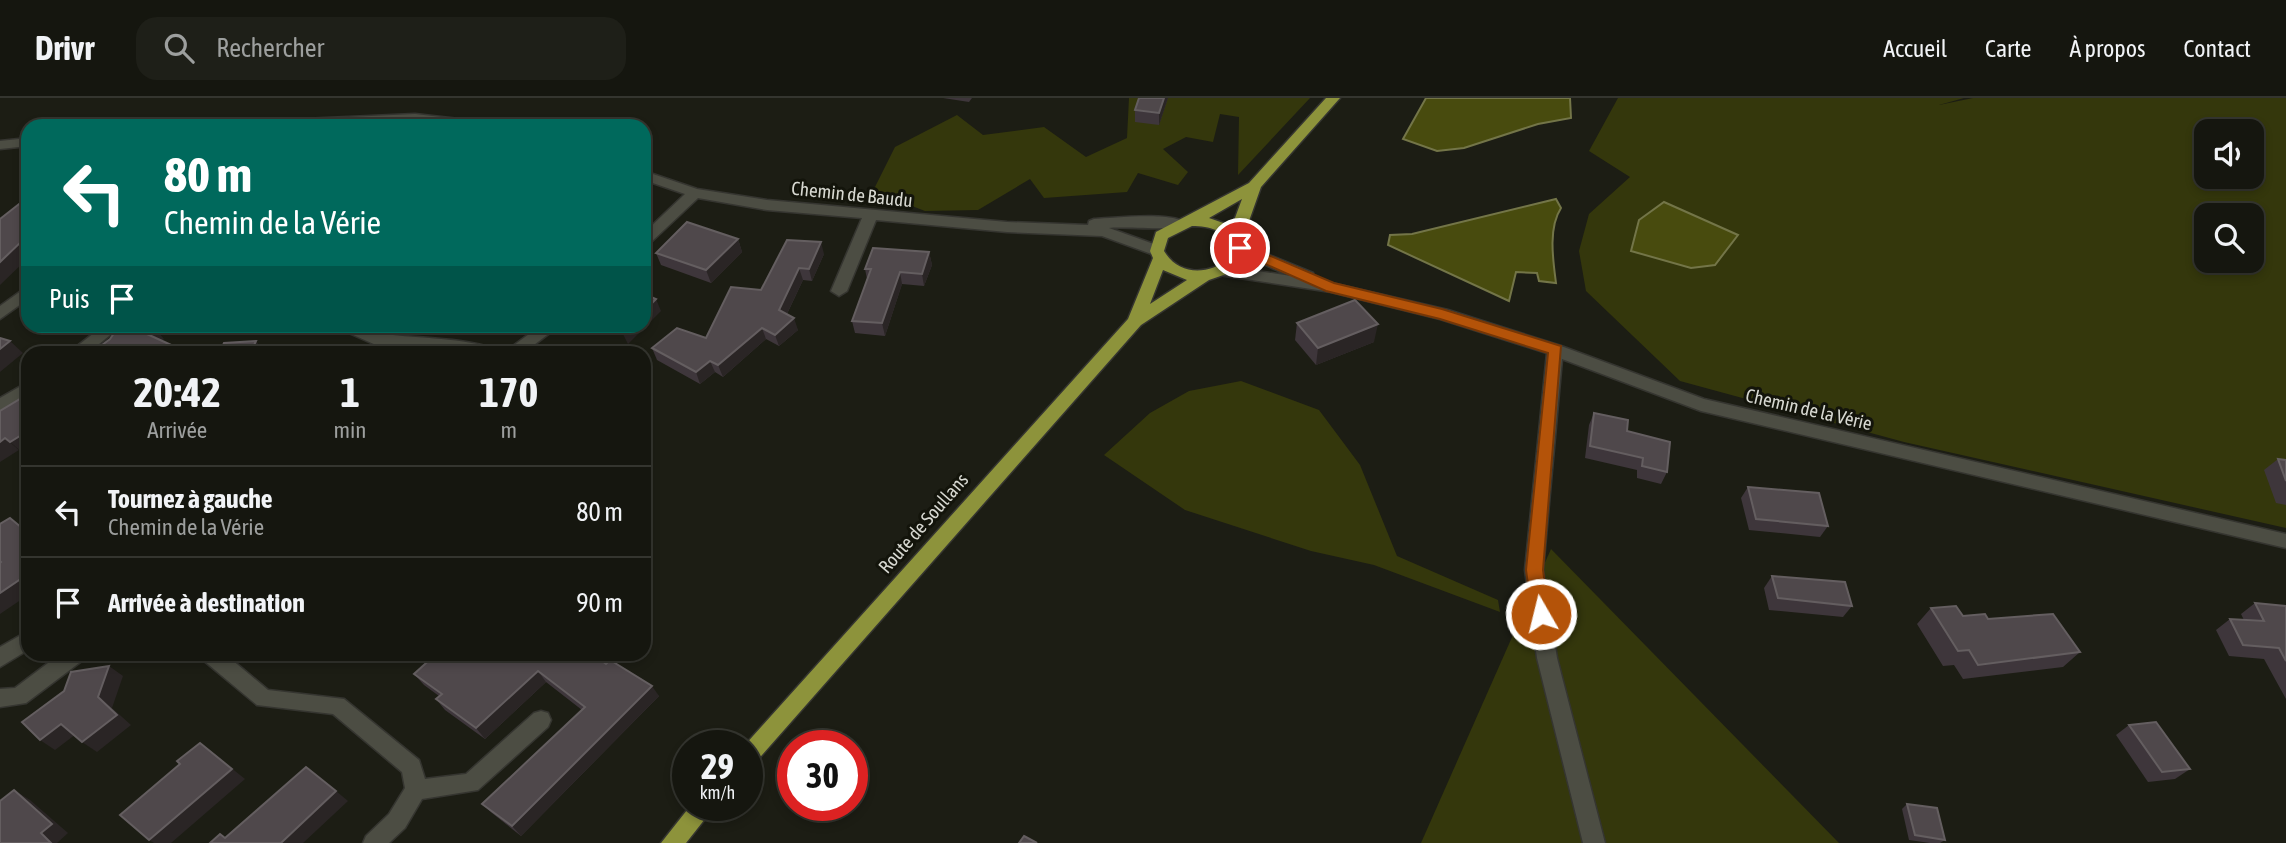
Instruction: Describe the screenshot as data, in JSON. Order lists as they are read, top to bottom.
{
  "streets": {
    "main road": ["Route de Soullans"],
    "street": ["Chemin de Baudu", "Chemin de la Vérie"]
  },
  "crossings": [
    ["Chemin de Baudu", "Chemin de la Vérie"],
    ["Chemin de Baudu", "Route de Soullans"],
    ["Chemin de la Vérie", "Route de Soullans"]
  ],
  "page": {
    "header": "Drivr",
    "search": "Rechercher",
    "nav": [
      "Accueil",
      "Carte",
      "À propos",
      "Contact"
    ],
    "turn": ["80 m", "Chemin de la Vérie"],
    "then": "Puis",
    "eta": [
      "20:42",
      "Arrivée",
      "1",
      "min",
      "170",
      "m"
    ],
    "list": [
      {
        "name": "Tournez à gauche",
        "note": "Chemin de la Vérie",
        "value": "80 m"
      },
      {
        "name": "Arrivée à destination",
        "value": "90 m"
      }
    ],
    "speed": "29 km/h",
    "limit": "30"
  }
}
